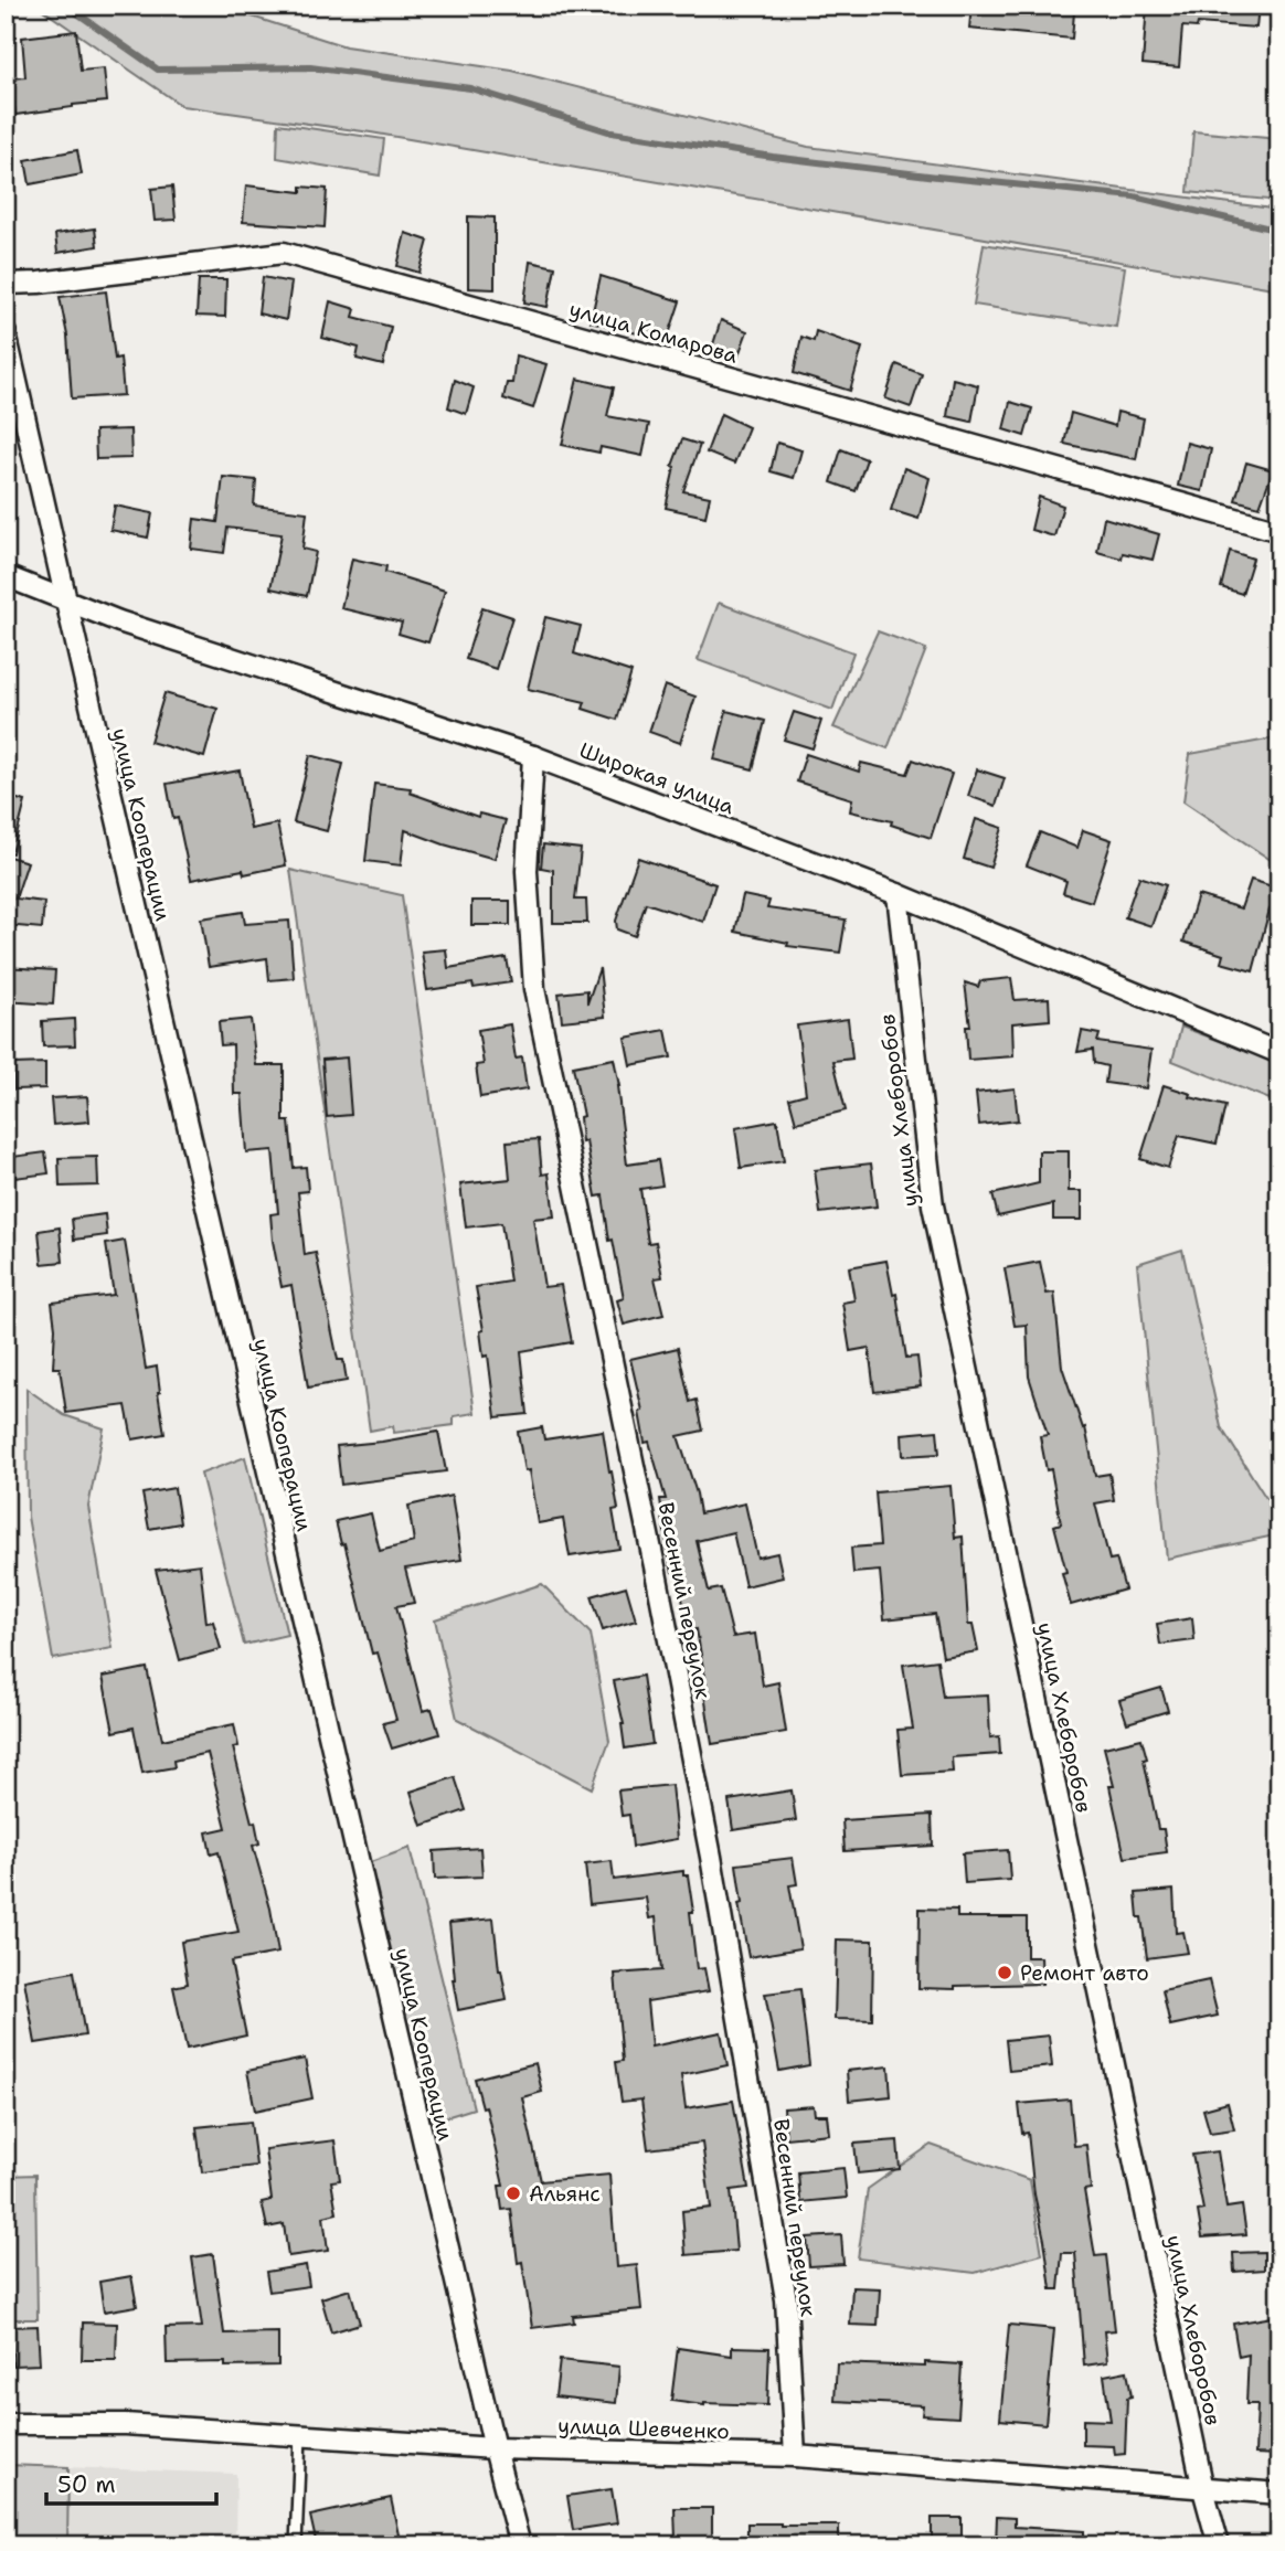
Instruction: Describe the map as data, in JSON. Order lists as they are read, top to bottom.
{
  "streets": {
    "street": [
      "улица Комарова",
      "Широкая улица",
      "улица Кооперации",
      "улица Хлеборобов",
      "Весенний переулок",
      "улица Шевченко"
    ]
  },
  "crossings": [
    ["Широкая улица", "улица Кооперации"],
    ["Широкая улица", "улица Хлеборобов"],
    ["Широкая улица", "Весенний переулок"],
    ["улица Кооперации", "улица Шевченко"],
    ["улица Хлеборобов", "улица Шевченко"],
    ["Весенний переулок", "улица Шевченко"]
  ],
  "places": ["Ремонт авто", "Альянс"],
  "scale_bar": "50 m"
}
